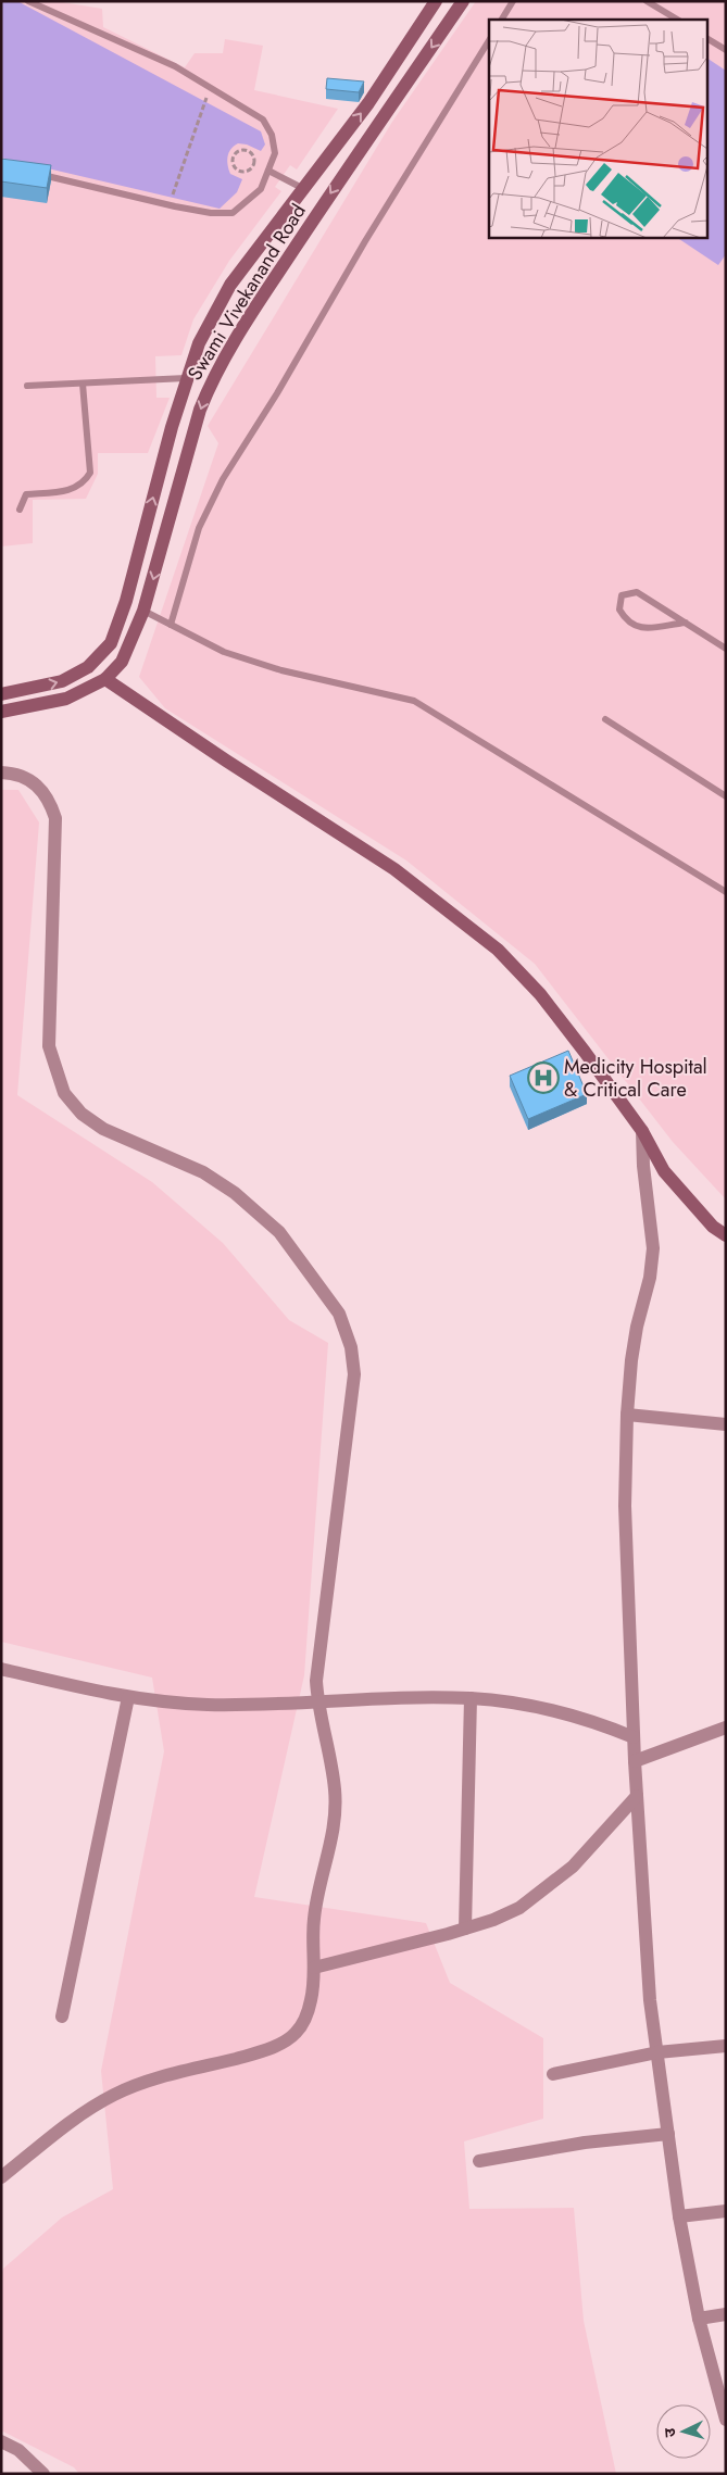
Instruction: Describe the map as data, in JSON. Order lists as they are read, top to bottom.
{
  "streets": {
    "street": ["Swami Vivekanand Road"]
  },
  "places": {
    "hospital": ["Medicity Hospital & Critical Care"]
  },
  "north": "left"
}
